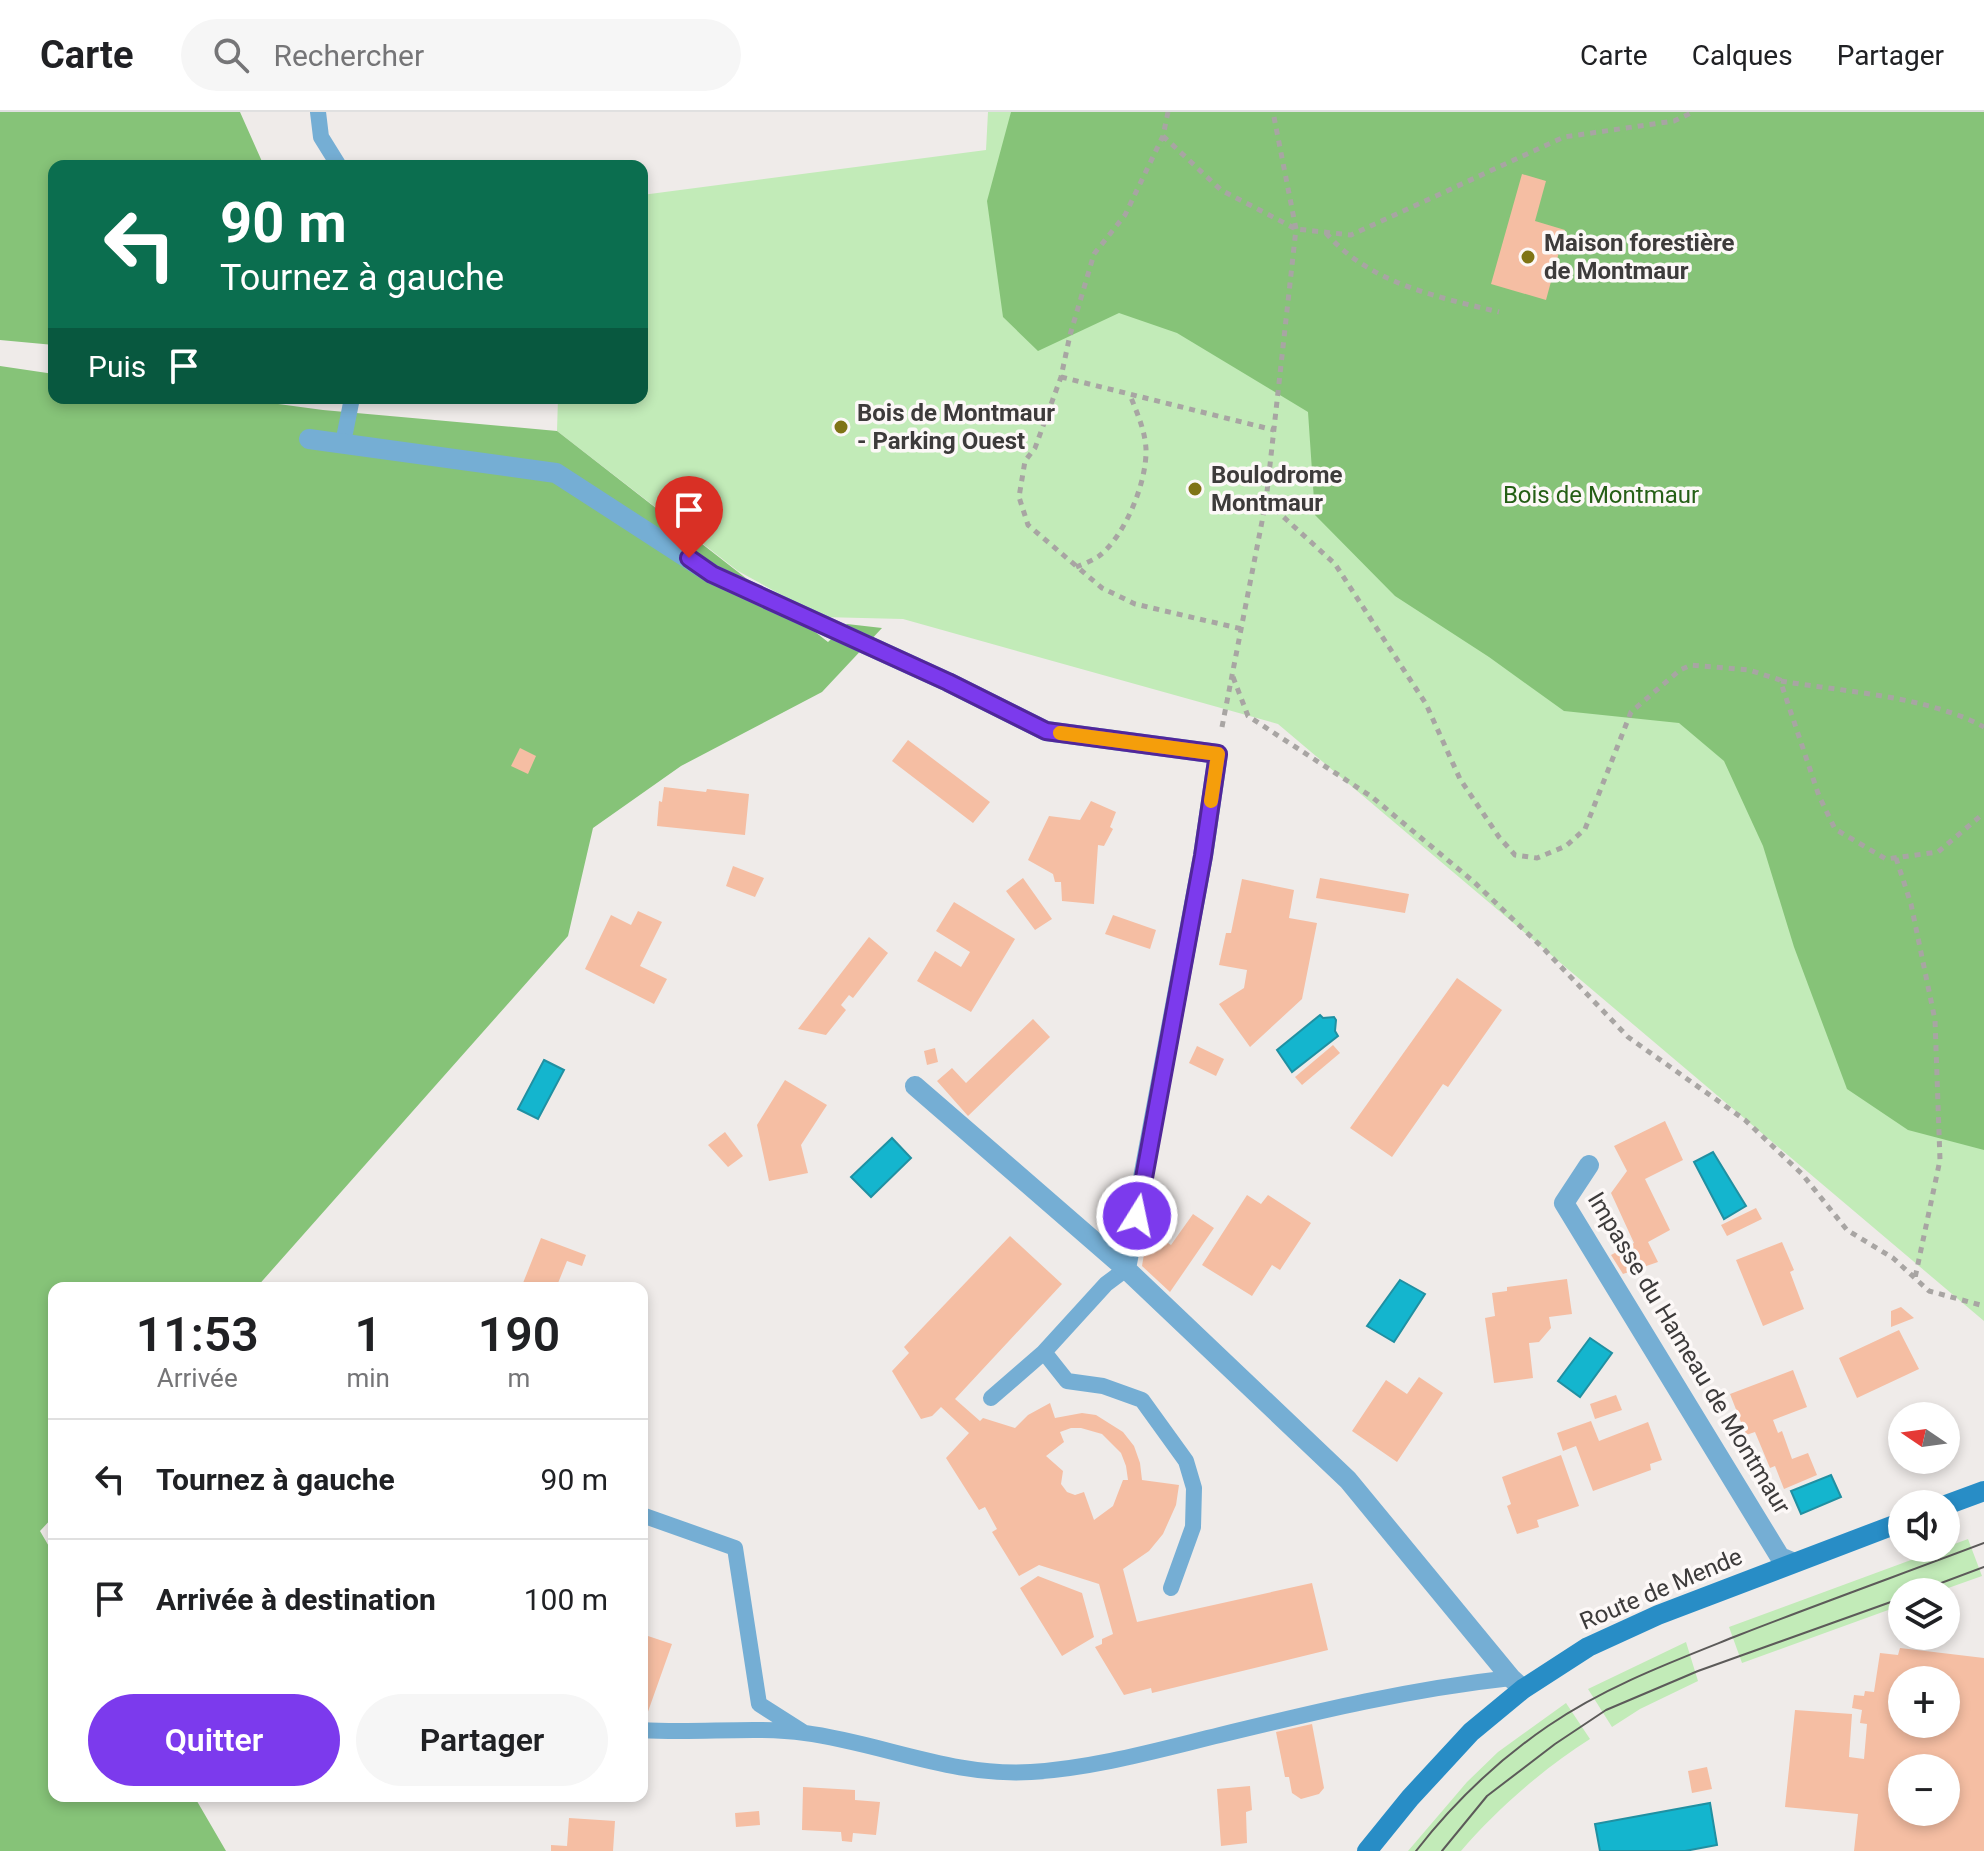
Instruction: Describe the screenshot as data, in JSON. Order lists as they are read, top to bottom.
{
  "streets": {
    "main road": ["Route de Mende"],
    "street": ["Impasse du Hameau de Montmaur"]
  },
  "crossings": [
    ["Impasse du Hameau de Montmaur", "Route de Mende"]
  ],
  "parks": ["Bois de Montmaur"],
  "places": ["Maison forestière de Montmaur", "Bois de Montmaur - Parking Ouest", "Boulodrome Montmaur"],
  "north": "left",
  "page": {
    "header": "Carte",
    "search": "Rechercher",
    "nav": ["Carte", "Calques", "Partager"],
    "turn": ["90 m", "Tournez à gauche"],
    "then": "Puis",
    "eta": [
      "11:53",
      "Arrivée",
      "1",
      "min",
      "190",
      "m"
    ],
    "map_buttons": ["+", "−"],
    "list": [
      {
        "name": "Tournez à gauche",
        "value": "90 m"
      },
      {
        "name": "Arrivée à destination",
        "value": "100 m"
      }
    ],
    "buttons": ["Quitter", "Partager"]
  }
}
